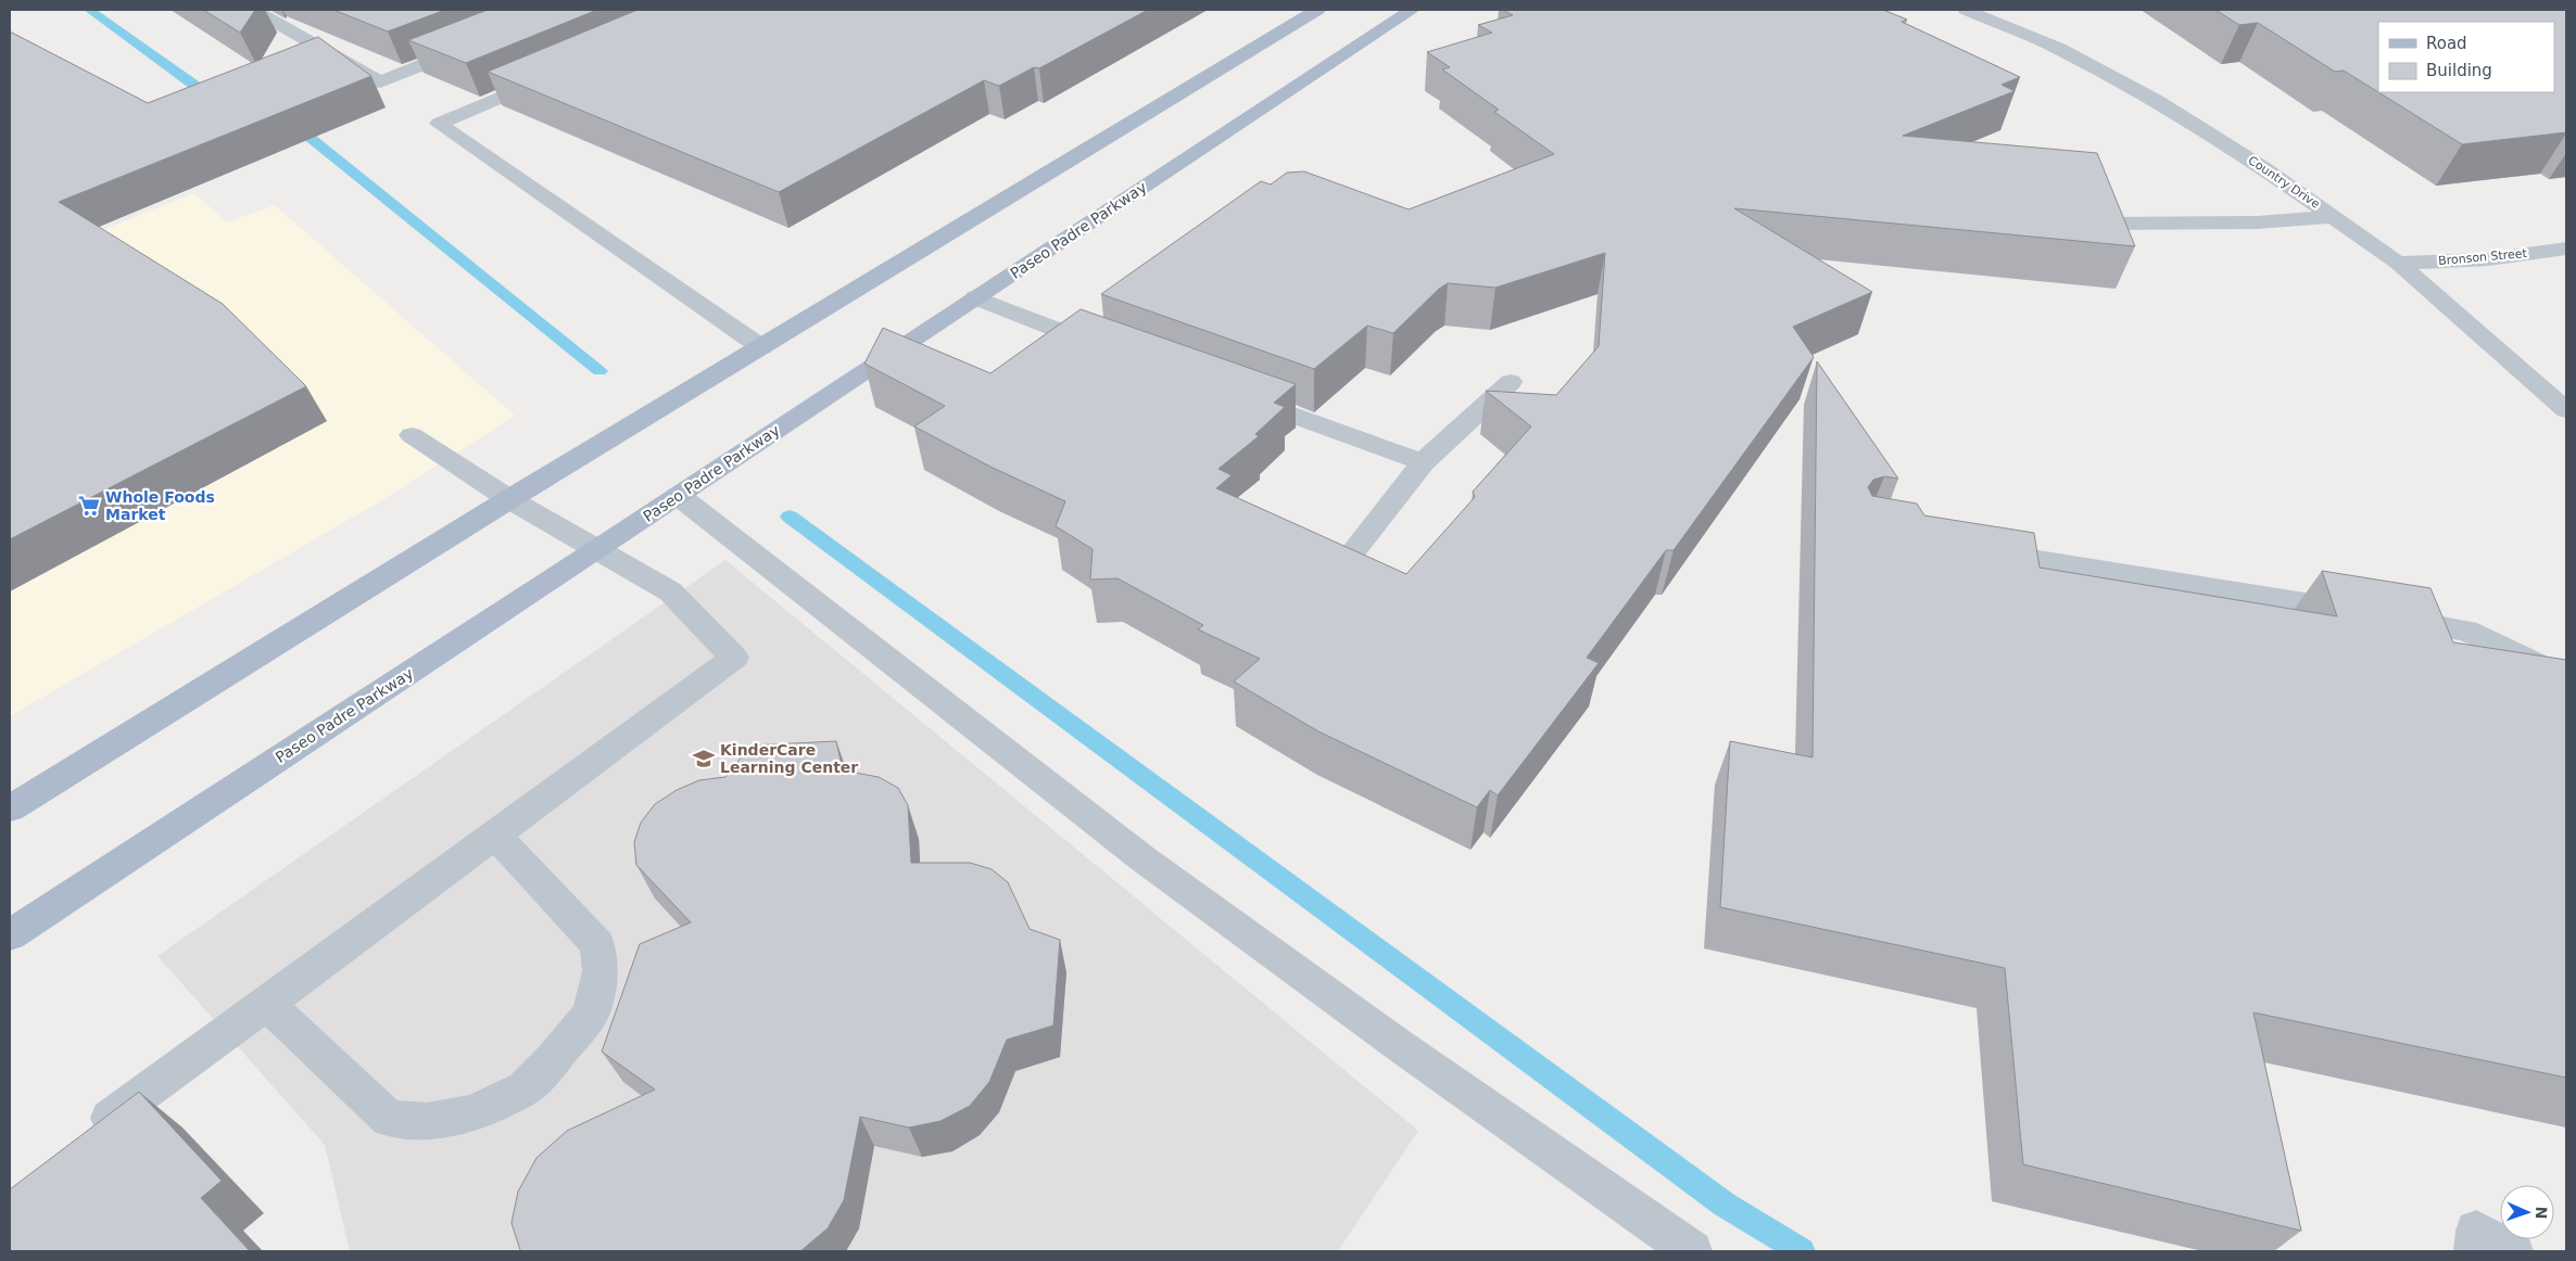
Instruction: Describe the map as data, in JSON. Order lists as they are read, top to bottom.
{
  "streets": {
    "main road": ["Paseo Padre Parkway"],
    "street": ["Country Drive", "Bronson Street"]
  },
  "crossings": [
    ["Country Drive", "Bronson Street"]
  ],
  "places": {
    "supermarket": ["Whole Foods Market"],
    "school or university": ["KinderCare Learning Center"]
  },
  "legend": ["Road", "Building"],
  "north": "right"
}
